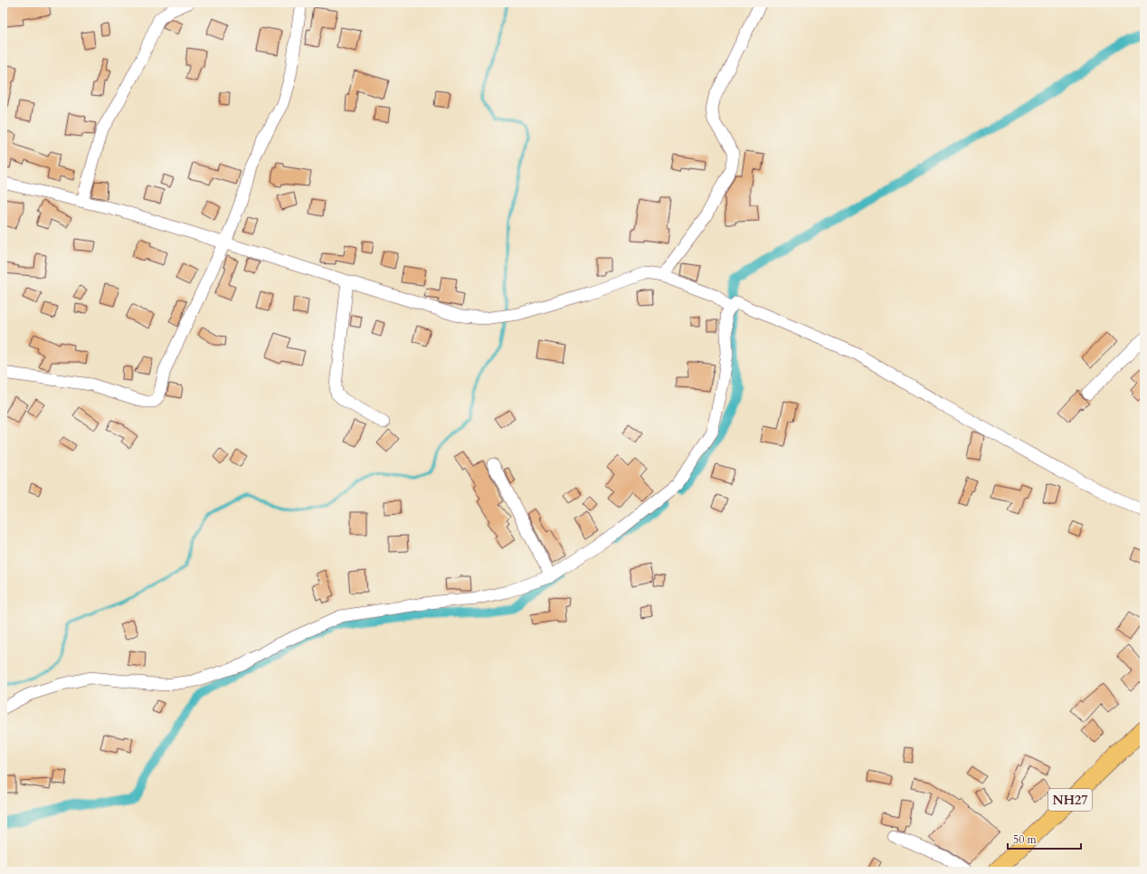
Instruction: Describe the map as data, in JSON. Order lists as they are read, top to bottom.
{
  "streets": {
    "highway": ["NH27"]
  },
  "scale_bar": "50 m"
}
